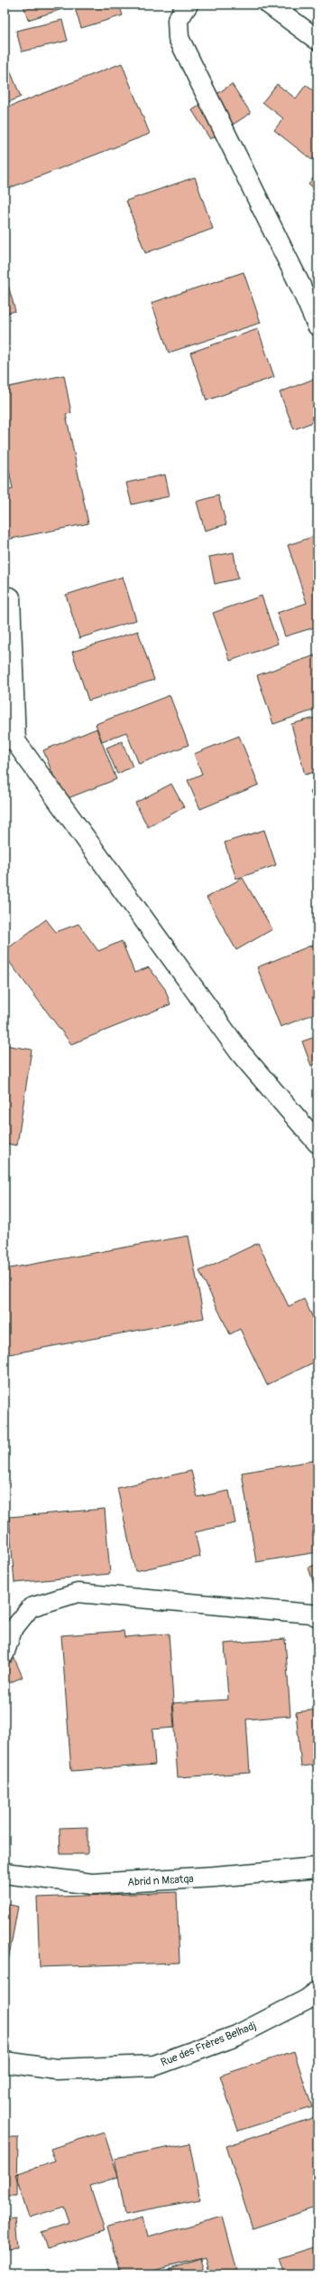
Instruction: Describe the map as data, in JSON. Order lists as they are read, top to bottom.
{
  "streets": {
    "street": ["Abrid n Mɛatqa", "Rue des Frères Belhadj"]
  }
}
